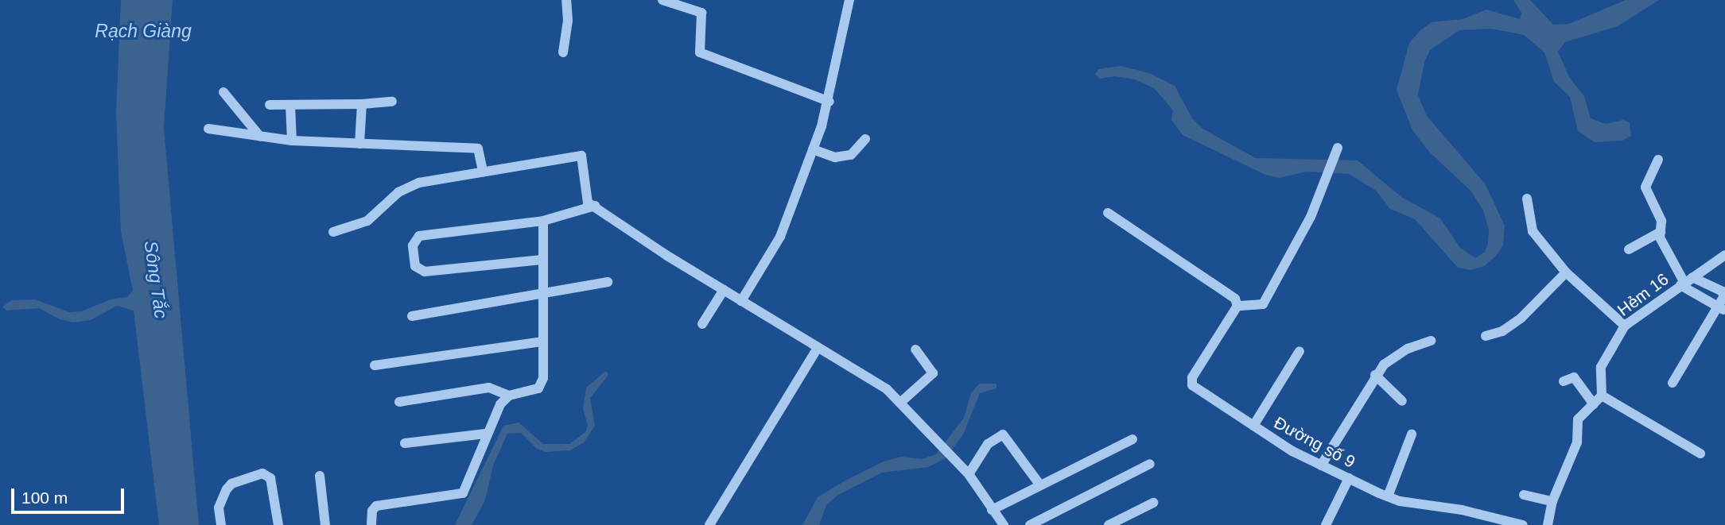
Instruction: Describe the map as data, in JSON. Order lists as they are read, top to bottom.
{
  "streets": {
    "street": ["Hẻm 16", "Đường số 9"]
  },
  "water": ["Rạch Giàng", "Sông Tắc"],
  "scale_bar": "100 m"
}
